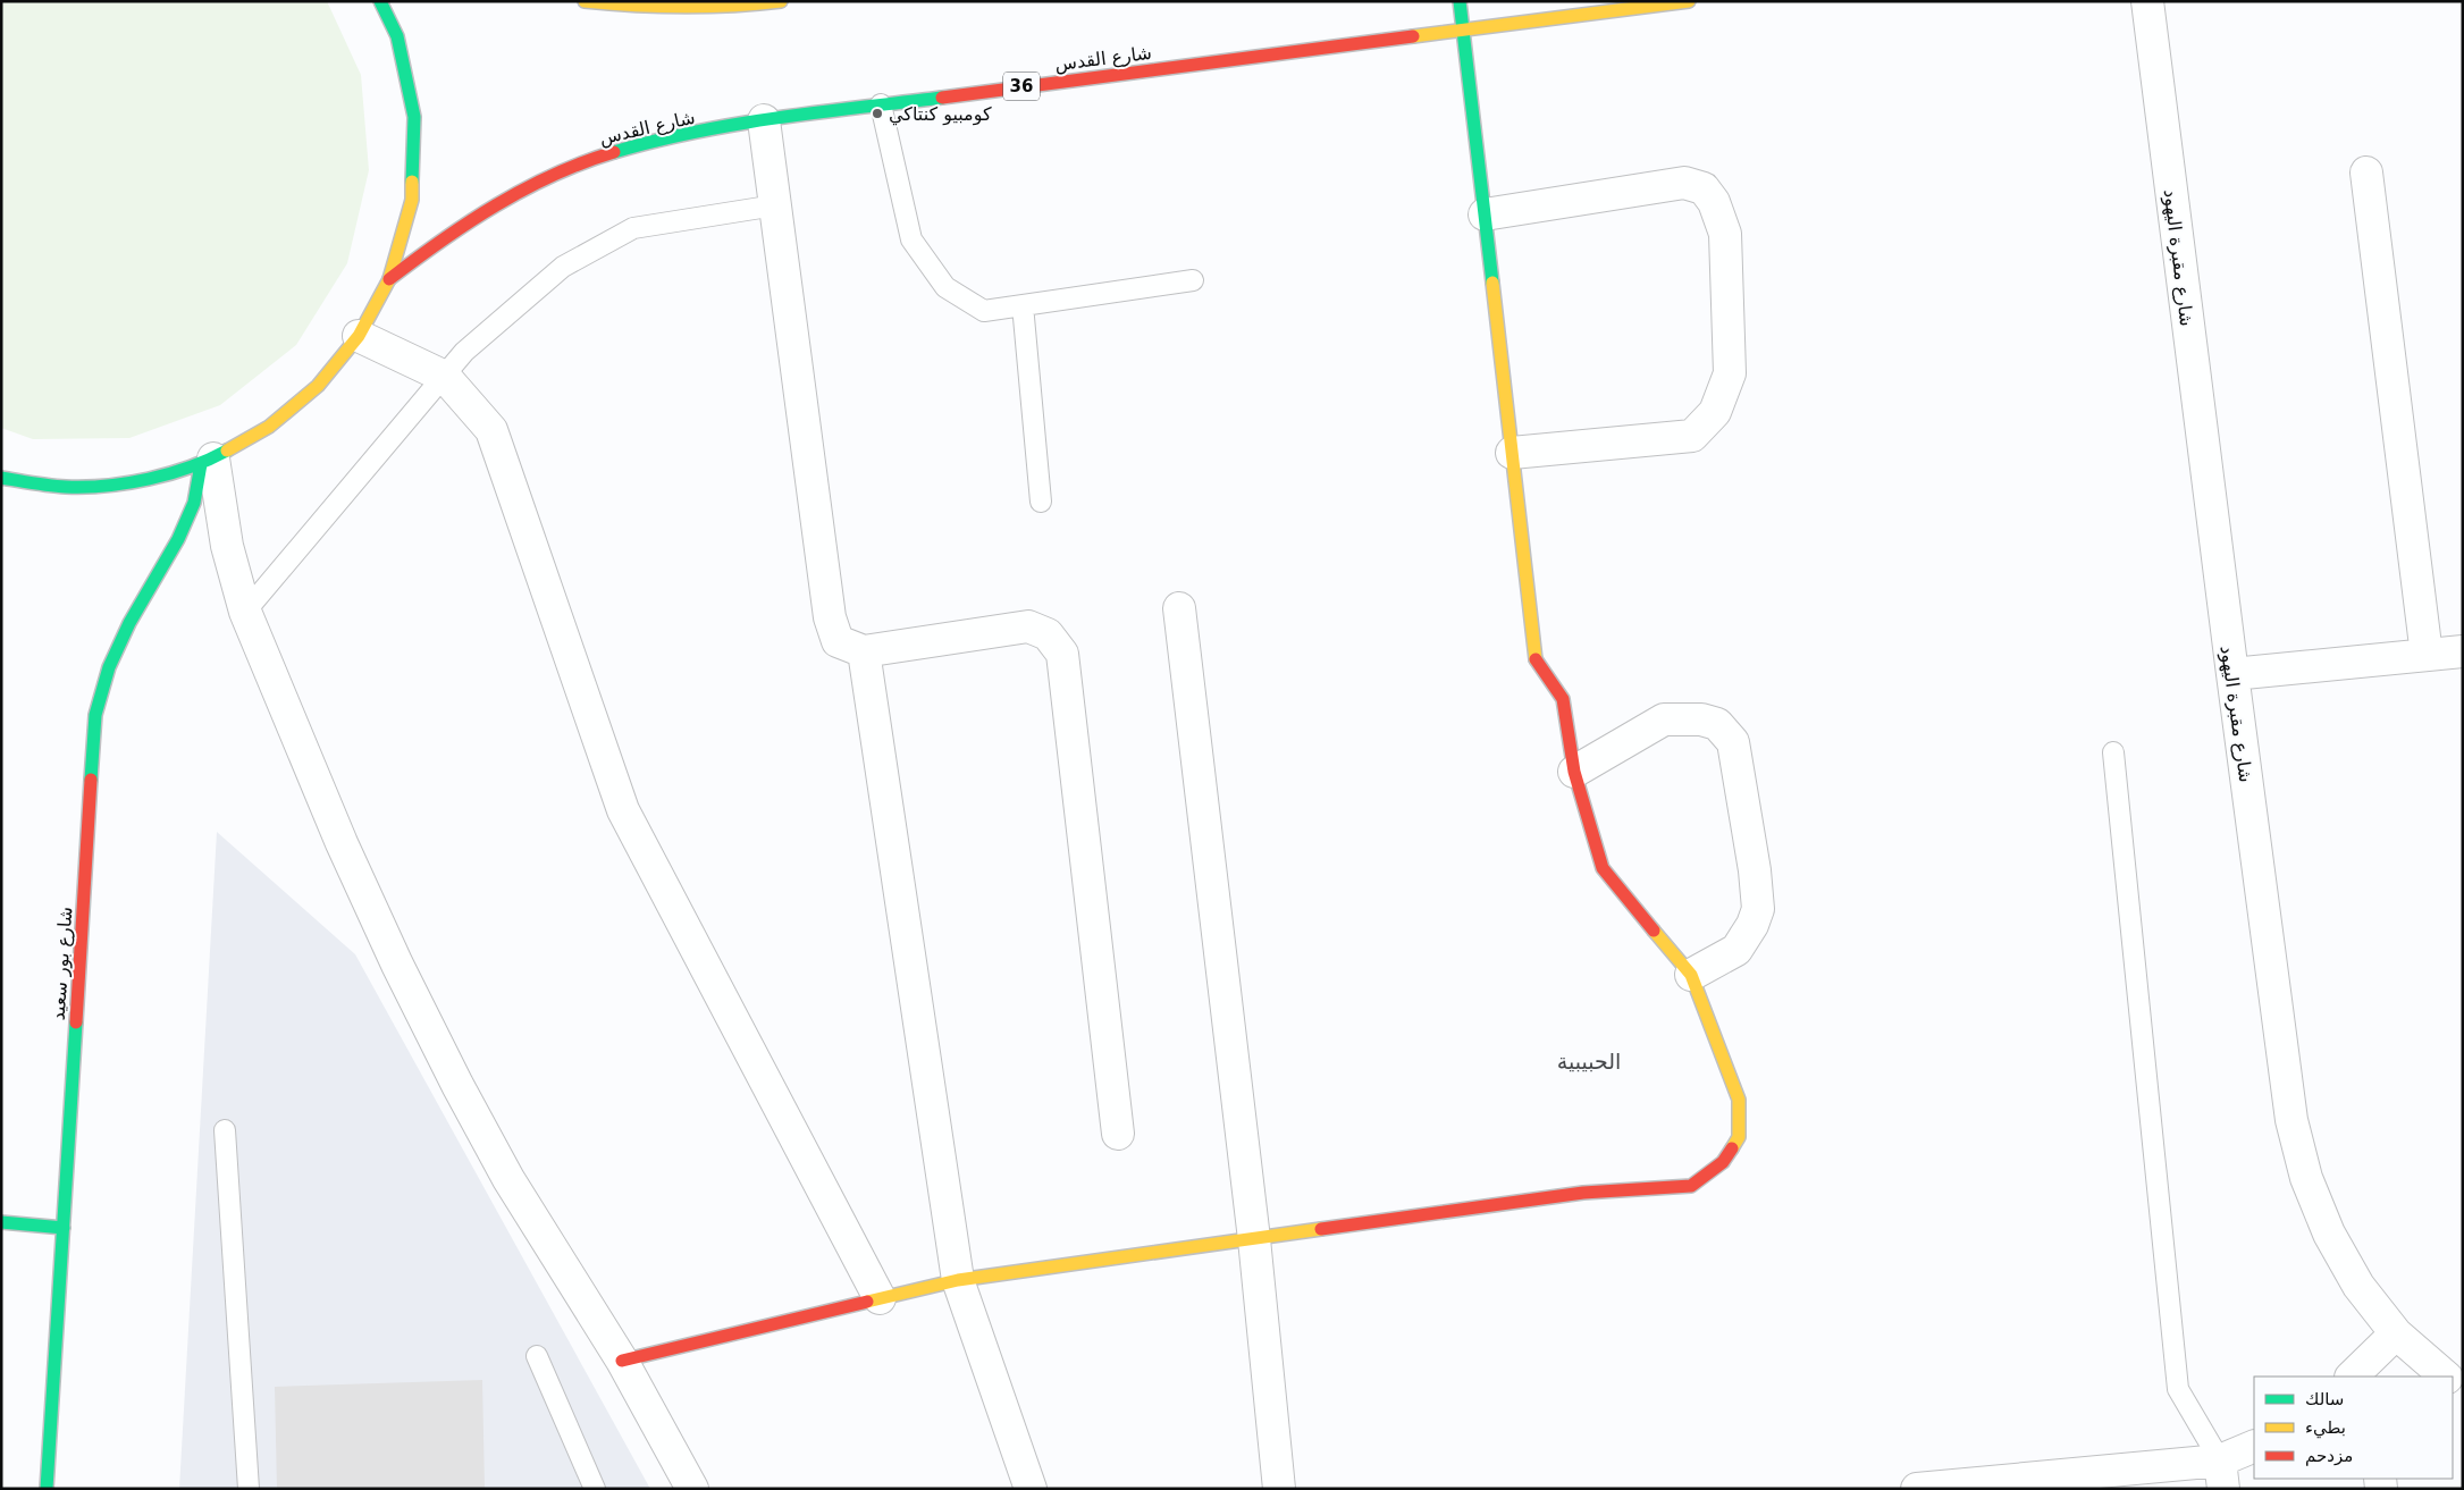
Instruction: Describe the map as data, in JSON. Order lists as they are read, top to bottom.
{
  "streets": {
    "street": [
      "شارع القدس",
      "36",
      "شارع مقبرة اليهود",
      "شارع بور سعيد"
    ]
  },
  "districts": ["الحبيبية"],
  "places": ["كومبيو كنتاكي"],
  "legend": ["سالك", "بطيء", "مزدحم"]
}
